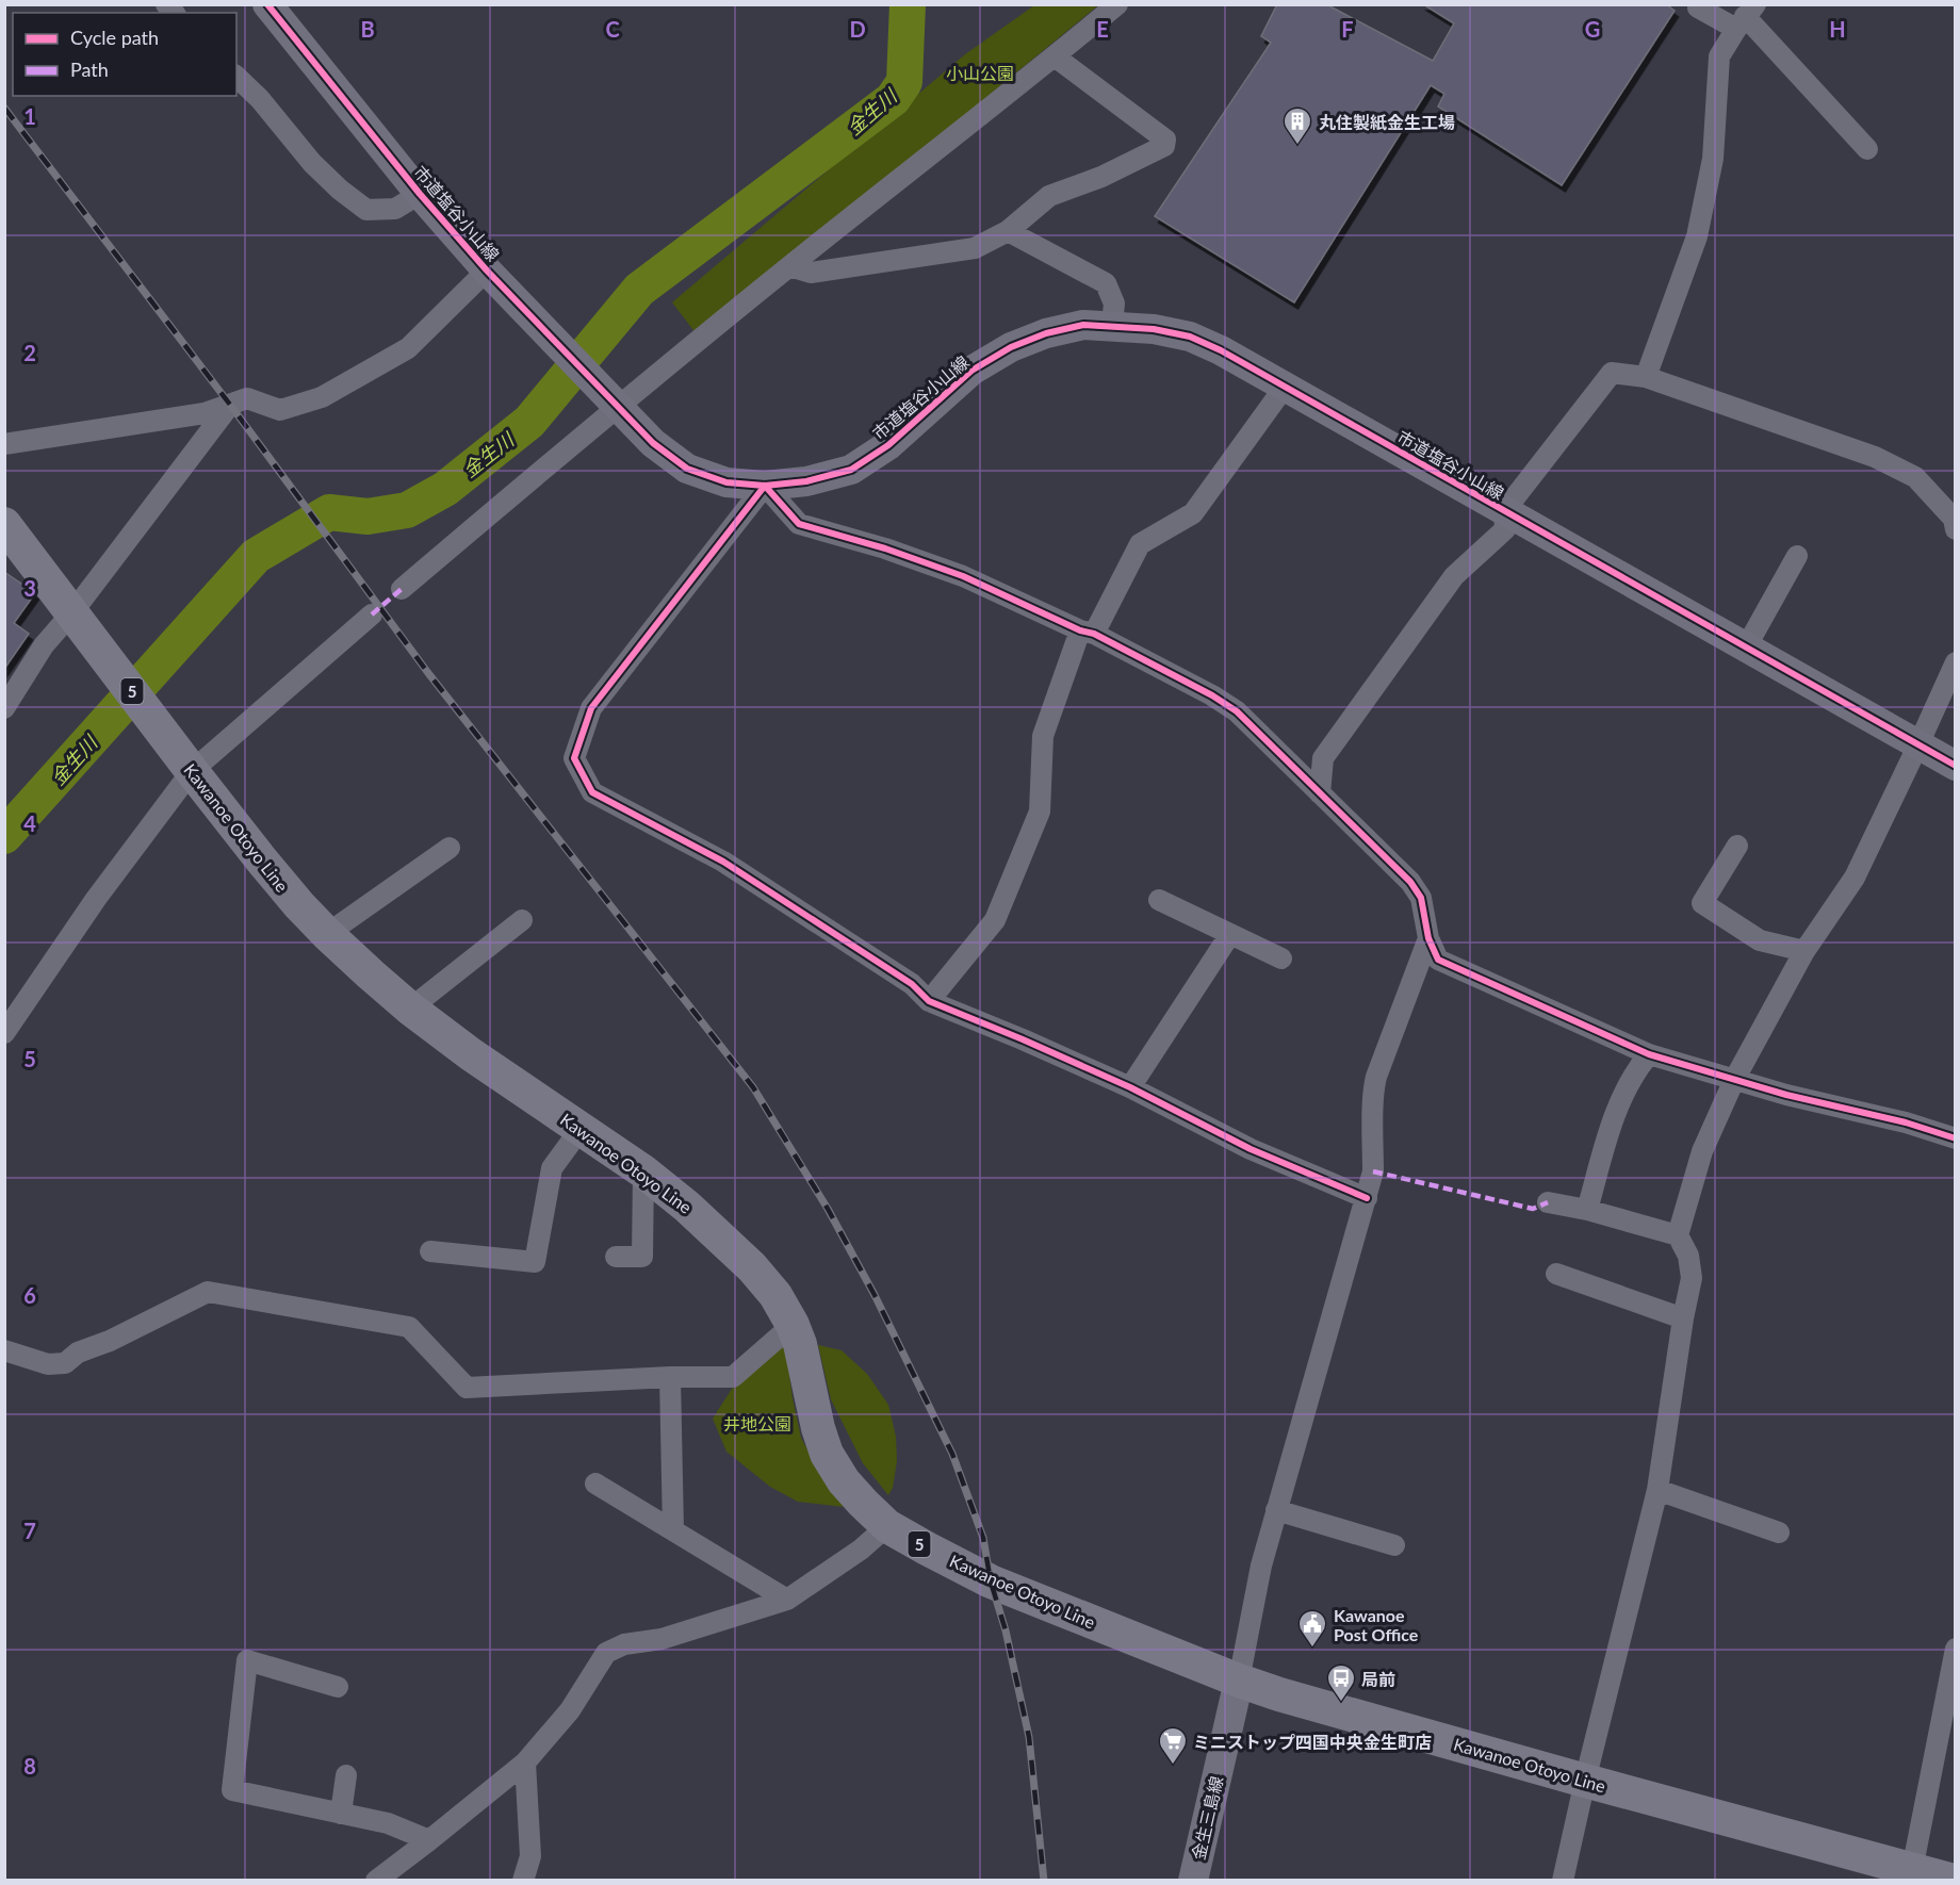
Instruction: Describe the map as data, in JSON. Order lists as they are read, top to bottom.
{
  "streets": {
    "main road": ["5", "Kawanoe Otoyo Line"],
    "street": ["市道塩谷小山線", "金生三島線"]
  },
  "crossings": [
    ["Kawanoe Otoyo Line", "金生三島線"]
  ],
  "water": ["金生川"],
  "parks": ["小山公園", "井地公園"],
  "places": {
    "building": ["丸住製紙金生工場"],
    "public building": ["Kawanoe Post Office"],
    "bus stop": ["局前"],
    "supermarket": ["ミニストップ四国中央金生町店"]
  },
  "legend": ["Cycle path", "Path"],
  "grid": {
    "columns": [
      "B",
      "C",
      "D",
      "E",
      "F",
      "G",
      "H"
    ],
    "rows": [
      "1",
      "2",
      "3",
      "4",
      "5",
      "6",
      "7",
      "8"
    ]
  }
}
